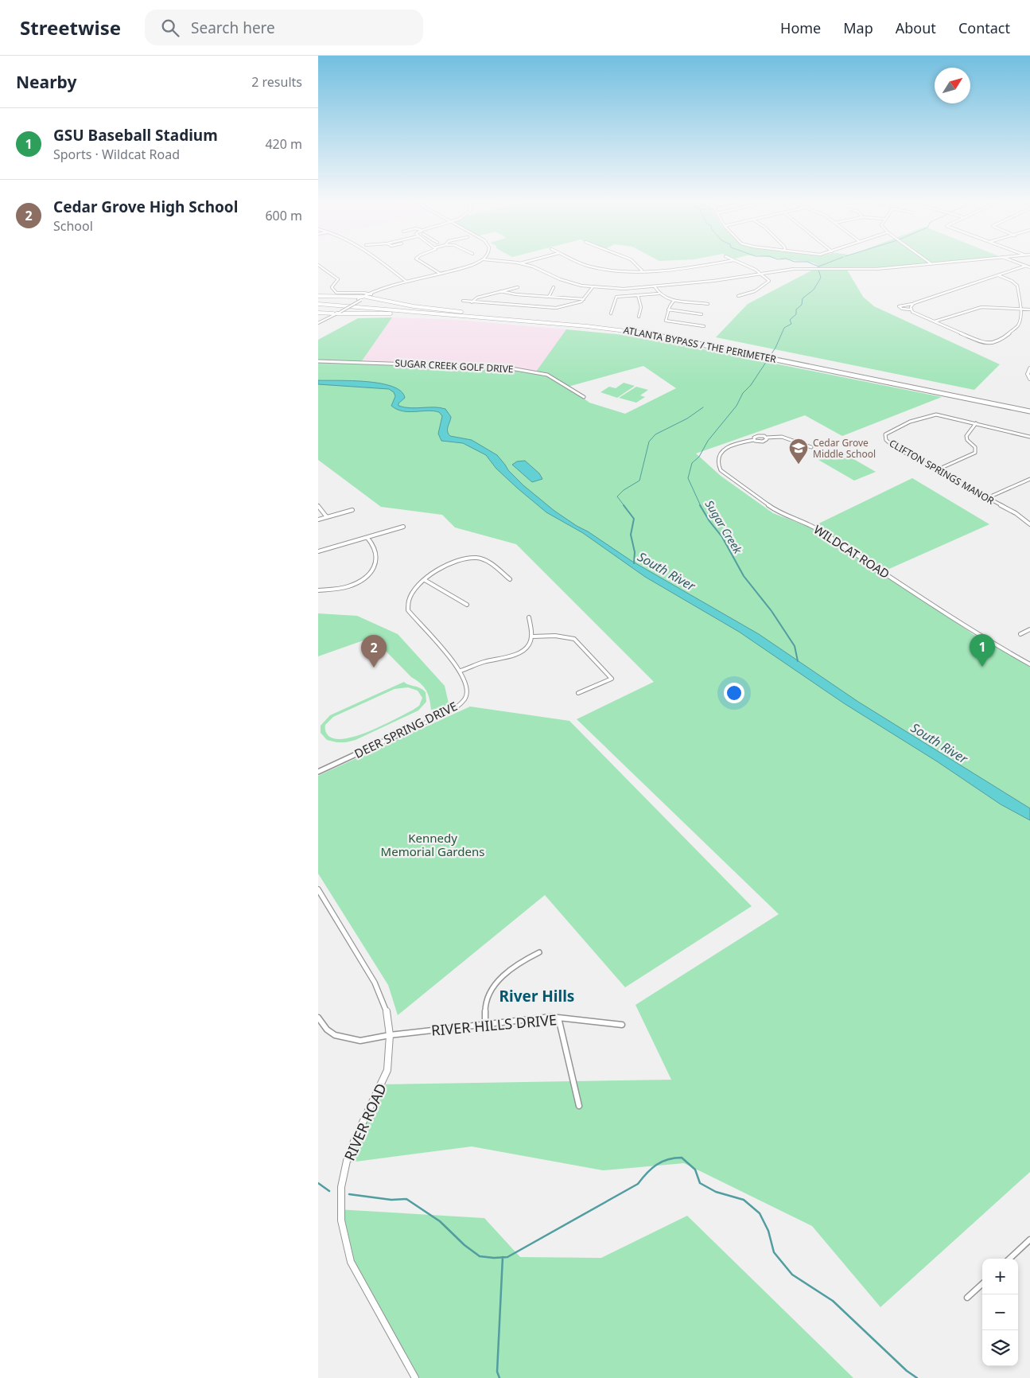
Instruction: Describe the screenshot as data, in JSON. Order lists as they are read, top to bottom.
{
  "streets": {
    "highway": ["ATLANTA BYPASS / THE PERIMETER"],
    "street": [
      "SUGAR CREEK GOLF DRIVE",
      "CLIFTON SPRINGS MANOR",
      "WILDCAT ROAD",
      "DEER SPRING DRIVE",
      "RIVER HILLS DRIVE",
      "RIVER ROAD"
    ]
  },
  "crossings": [
    ["RIVER HILLS DRIVE", "RIVER ROAD"]
  ],
  "districts": ["River Hills"],
  "water": ["Sugar Creek", "South River"],
  "parks": ["Kennedy Memorial Gardens"],
  "places": {
    "school or university": ["Cedar Grove Middle School"]
  },
  "north": "top right",
  "page": {
    "header": "Streetwise",
    "search": "Search here",
    "nav": [
      "Home",
      "Map",
      "About",
      "Contact"
    ],
    "heading": ["Nearby", "2 results"],
    "list": [
      {
        "mark": "1",
        "name": "GSU Baseball Stadium",
        "note": "Sports · Wildcat Road",
        "value": "420 m"
      },
      {
        "mark": "2",
        "name": "Cedar Grove High School",
        "note": "School",
        "value": "600 m"
      }
    ],
    "pins": ["1", "2"],
    "map_buttons": ["+", "−"]
  }
}
